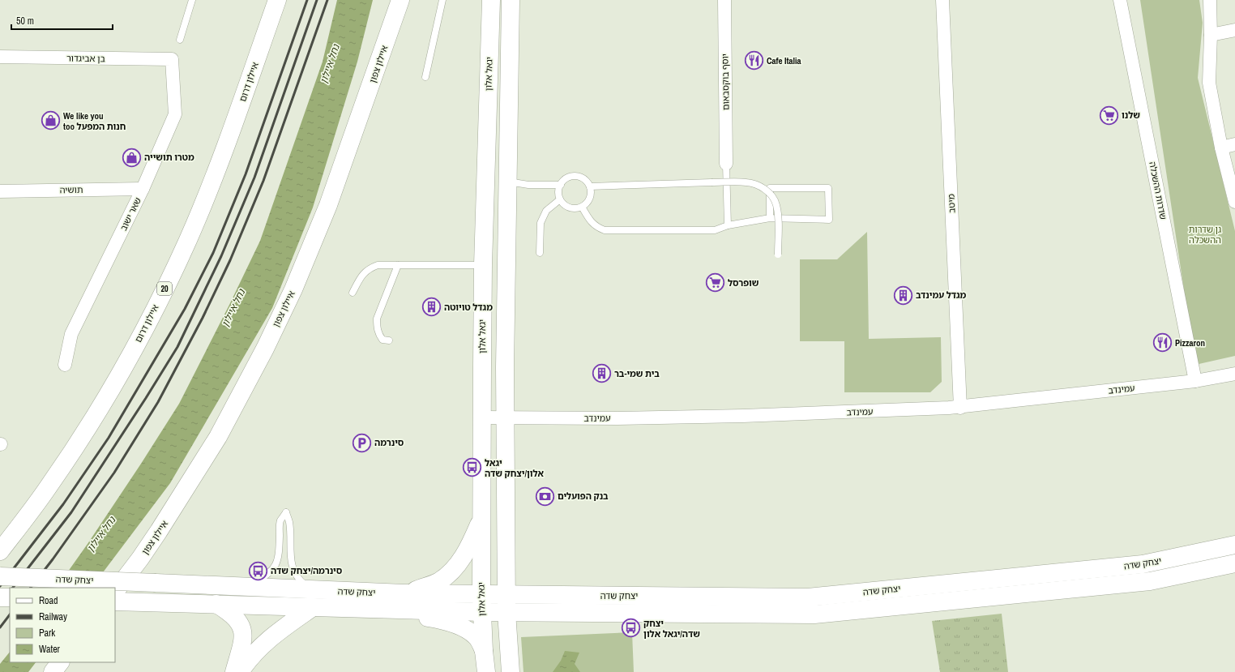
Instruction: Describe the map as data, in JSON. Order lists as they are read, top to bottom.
{
  "streets": {
    "main road": [
      "איילון צפון",
      "יגאל אלון",
      "איילון דרום",
      "20",
      "יצחק שדה"
    ],
    "street": [
      "בן אביגדור",
      "יוסף בוקסבאום",
      "תושיה",
      "שדרות ההשכלה",
      "מיטב",
      "שאר ישוב",
      "עמינדב"
    ]
  },
  "crossings": [
    ["בן אביגדור", "שאר ישוב"],
    ["יגאל אלון", "עמינדב"],
    ["יגאל אלון", "יצחק שדה"],
    ["תושיה", "שאר ישוב"],
    ["שדרות ההשכלה", "עמינדב"],
    ["מיטב", "עמינדב"]
  ],
  "water": ["נחל איילון"],
  "parks": ["גן שדרות ההשכלה"],
  "places": {
    "restaurant": ["Cafe Italia", "Pizzaron"],
    "supermarket": ["שלנו", "שופרסל"],
    "shop": ["We like you too חנות המפעל", "מטרו תושייה"],
    "building": ["מגדל עמינדב", "מגדל טויוטה", "בית שמי-בר"],
    "parking": ["סינרמה"],
    "bus stop": ["יגאל אלון/יצחק שדה", "סינרמה/יצחק שדה", "יצחק שדה/יגאל אלון"],
    "bank": ["בנק הפועלים"]
  },
  "legend": [
    "Road",
    "Railway",
    "Park",
    "Water"
  ],
  "scale_bar": "50 m"
}
